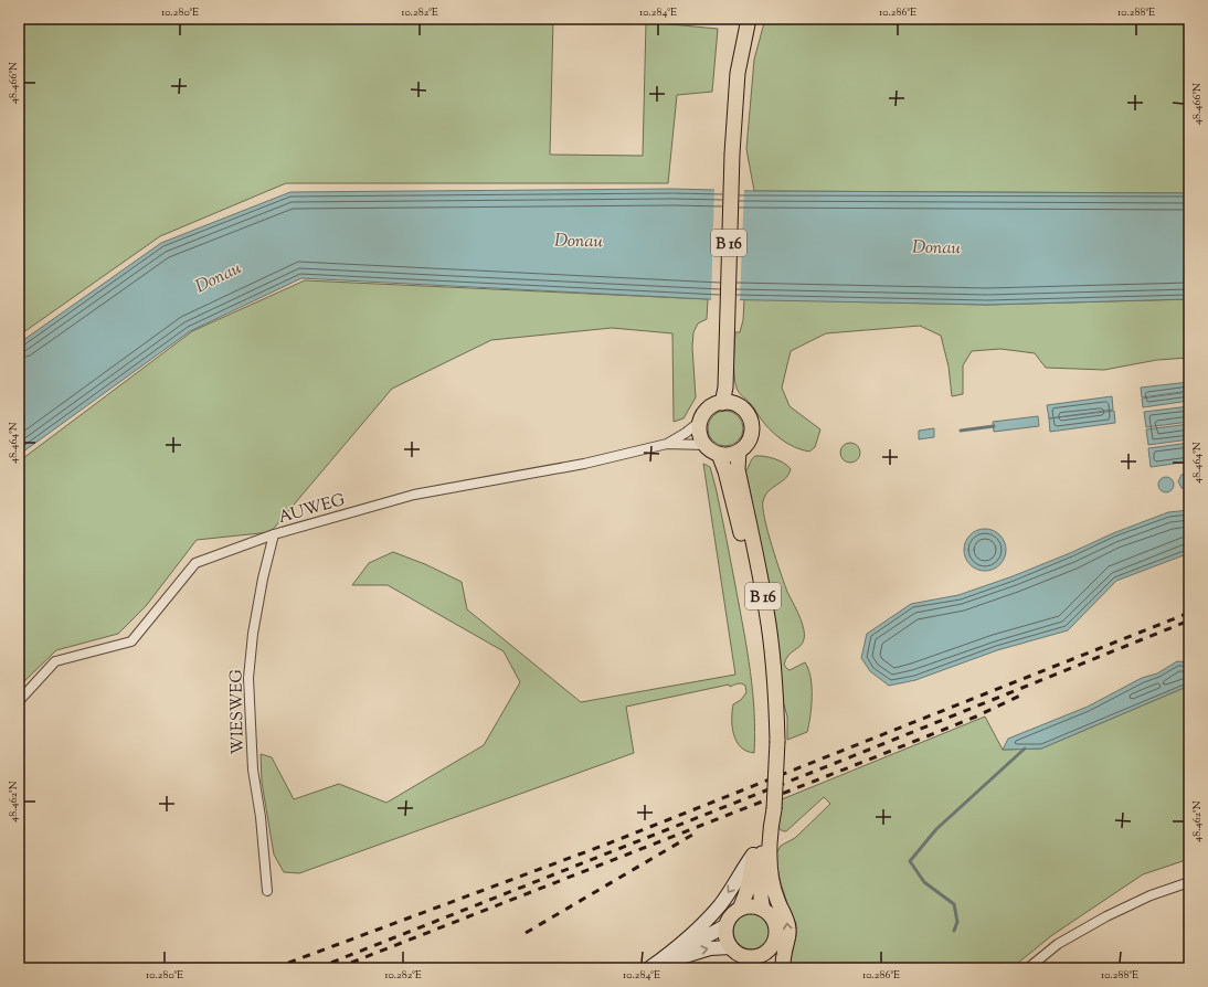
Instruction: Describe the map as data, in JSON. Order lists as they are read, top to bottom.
{
  "streets": {
    "main road": ["B 16"],
    "street": ["AUWEG", "WIESWEG"]
  },
  "crossings": [
    ["B 16", "AUWEG"],
    ["AUWEG", "WIESWEG"]
  ],
  "water": ["Donau"],
  "coordinates": [
    "10.280°E",
    "10.282°E",
    "10.284°E",
    "10.286°E",
    "10.288°E",
    "48.466°N",
    "48.464°N",
    "48.462°N"
  ]
}
